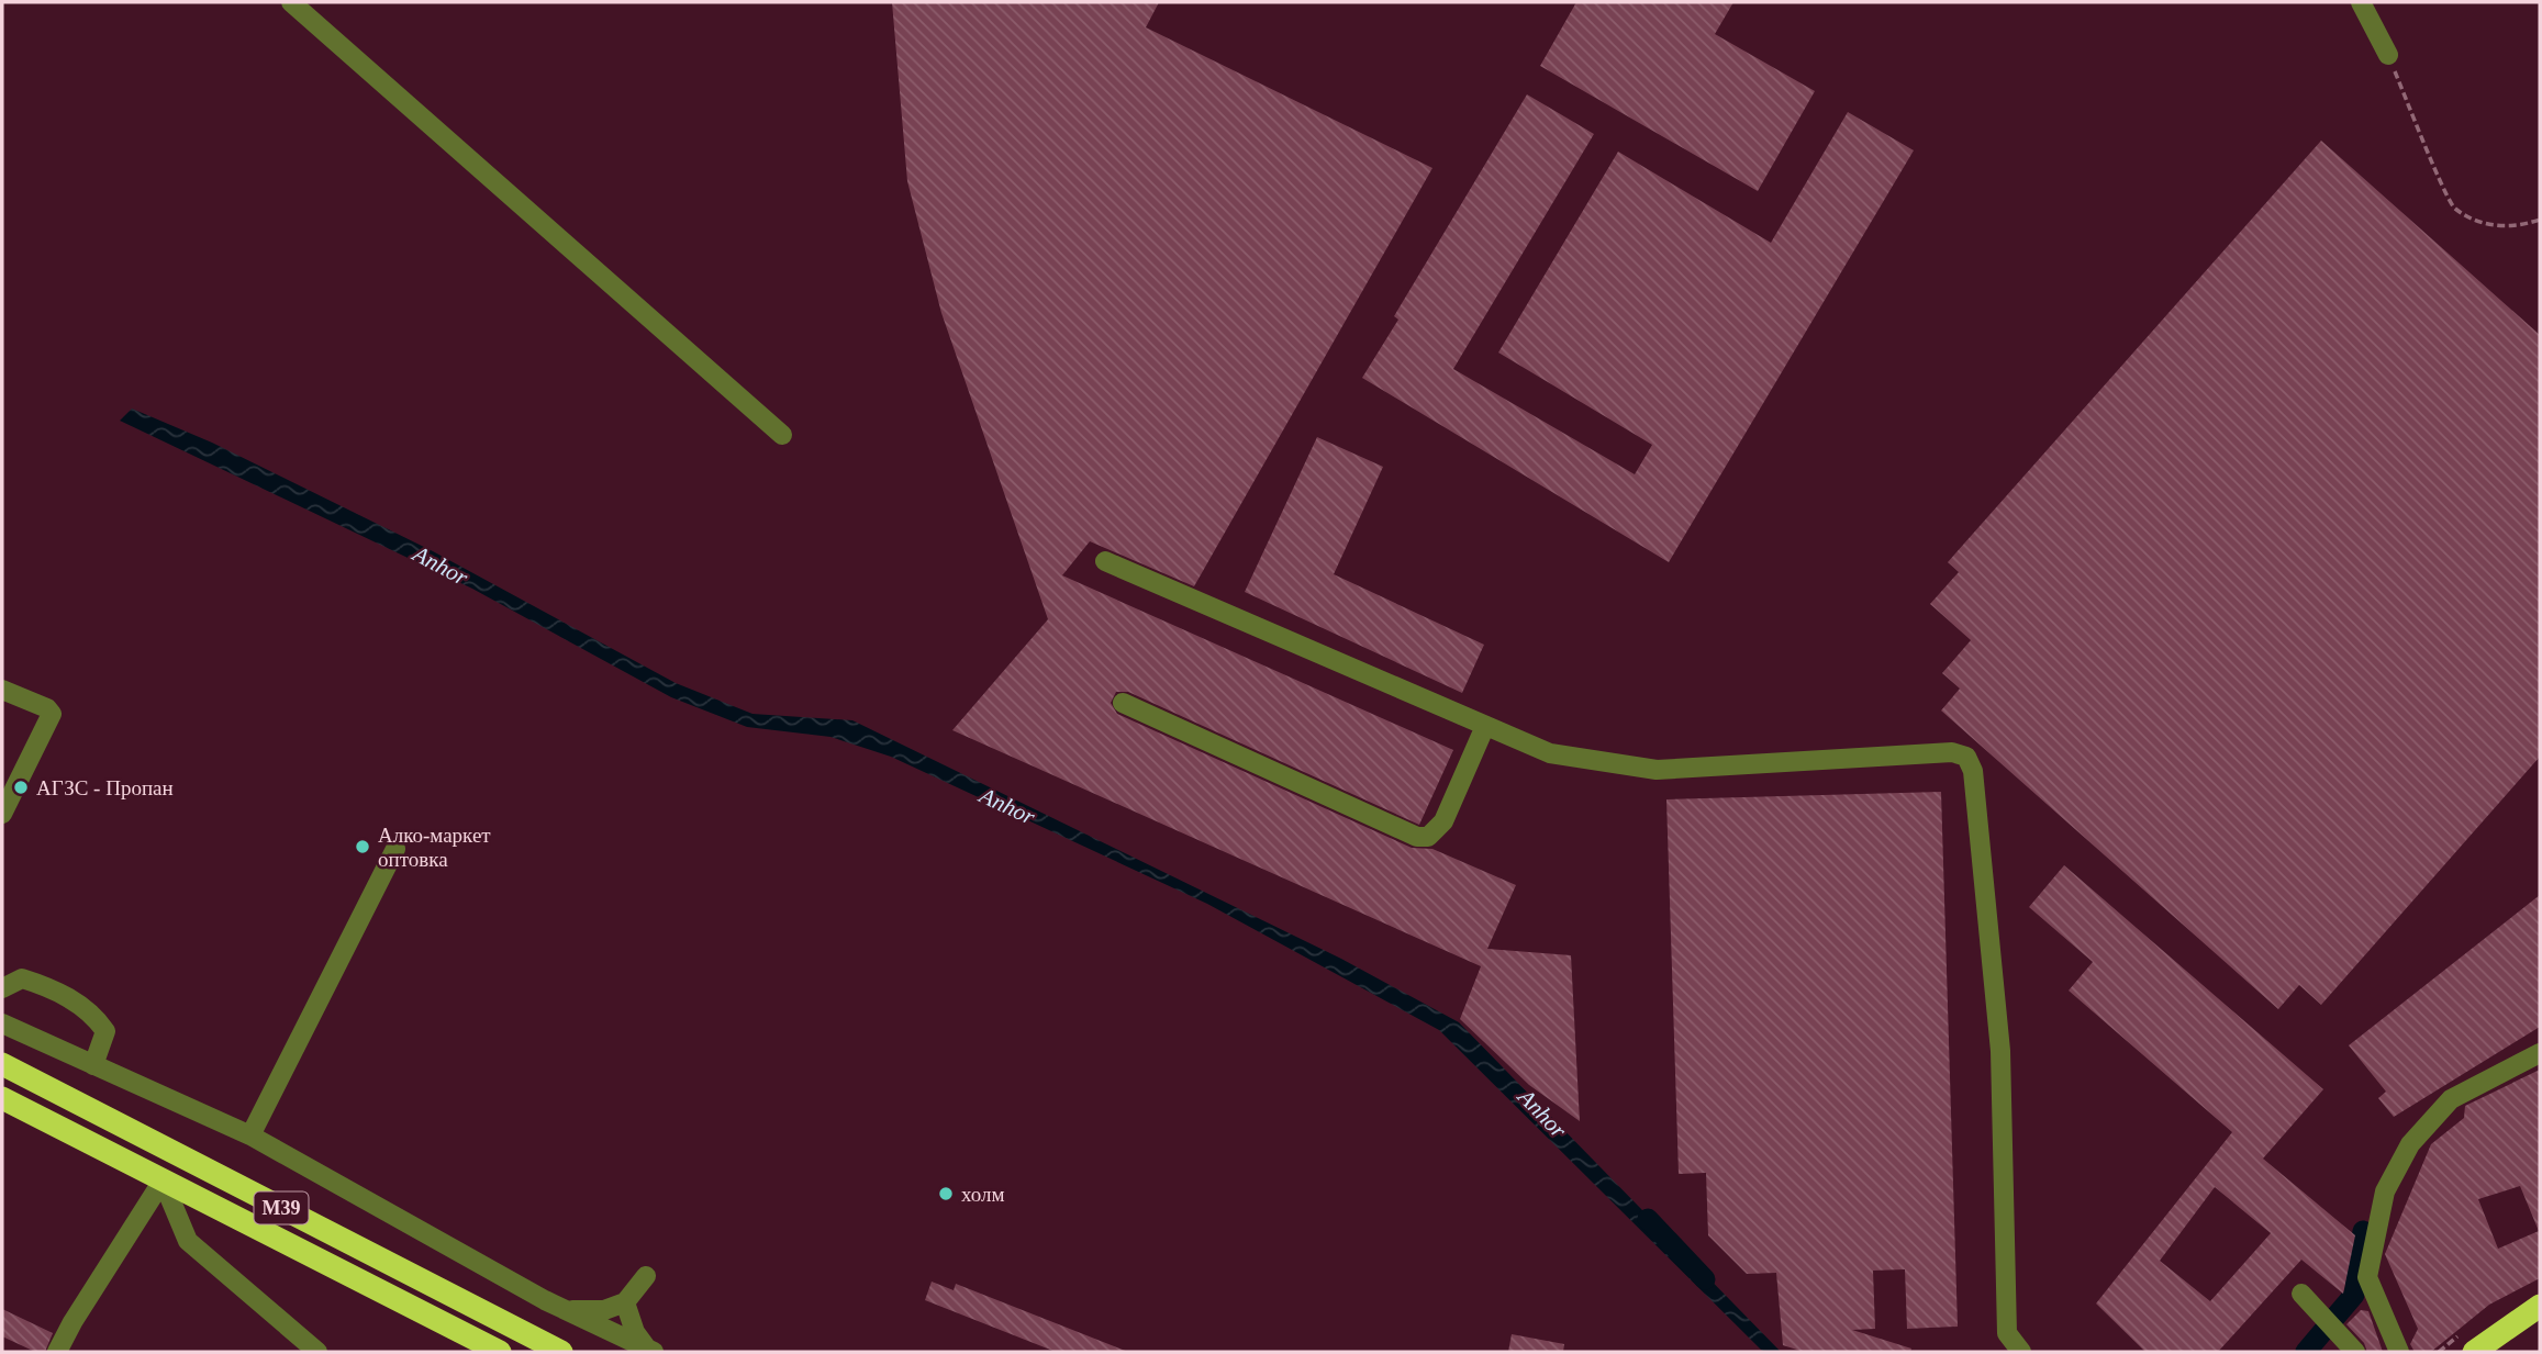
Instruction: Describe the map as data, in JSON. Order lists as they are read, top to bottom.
{
  "streets": {
    "highway": ["M39"]
  },
  "water": ["Anhor"],
  "places": ["АГЗС - Пропан", "Алко-маркет оптовка", "холм"]
}
